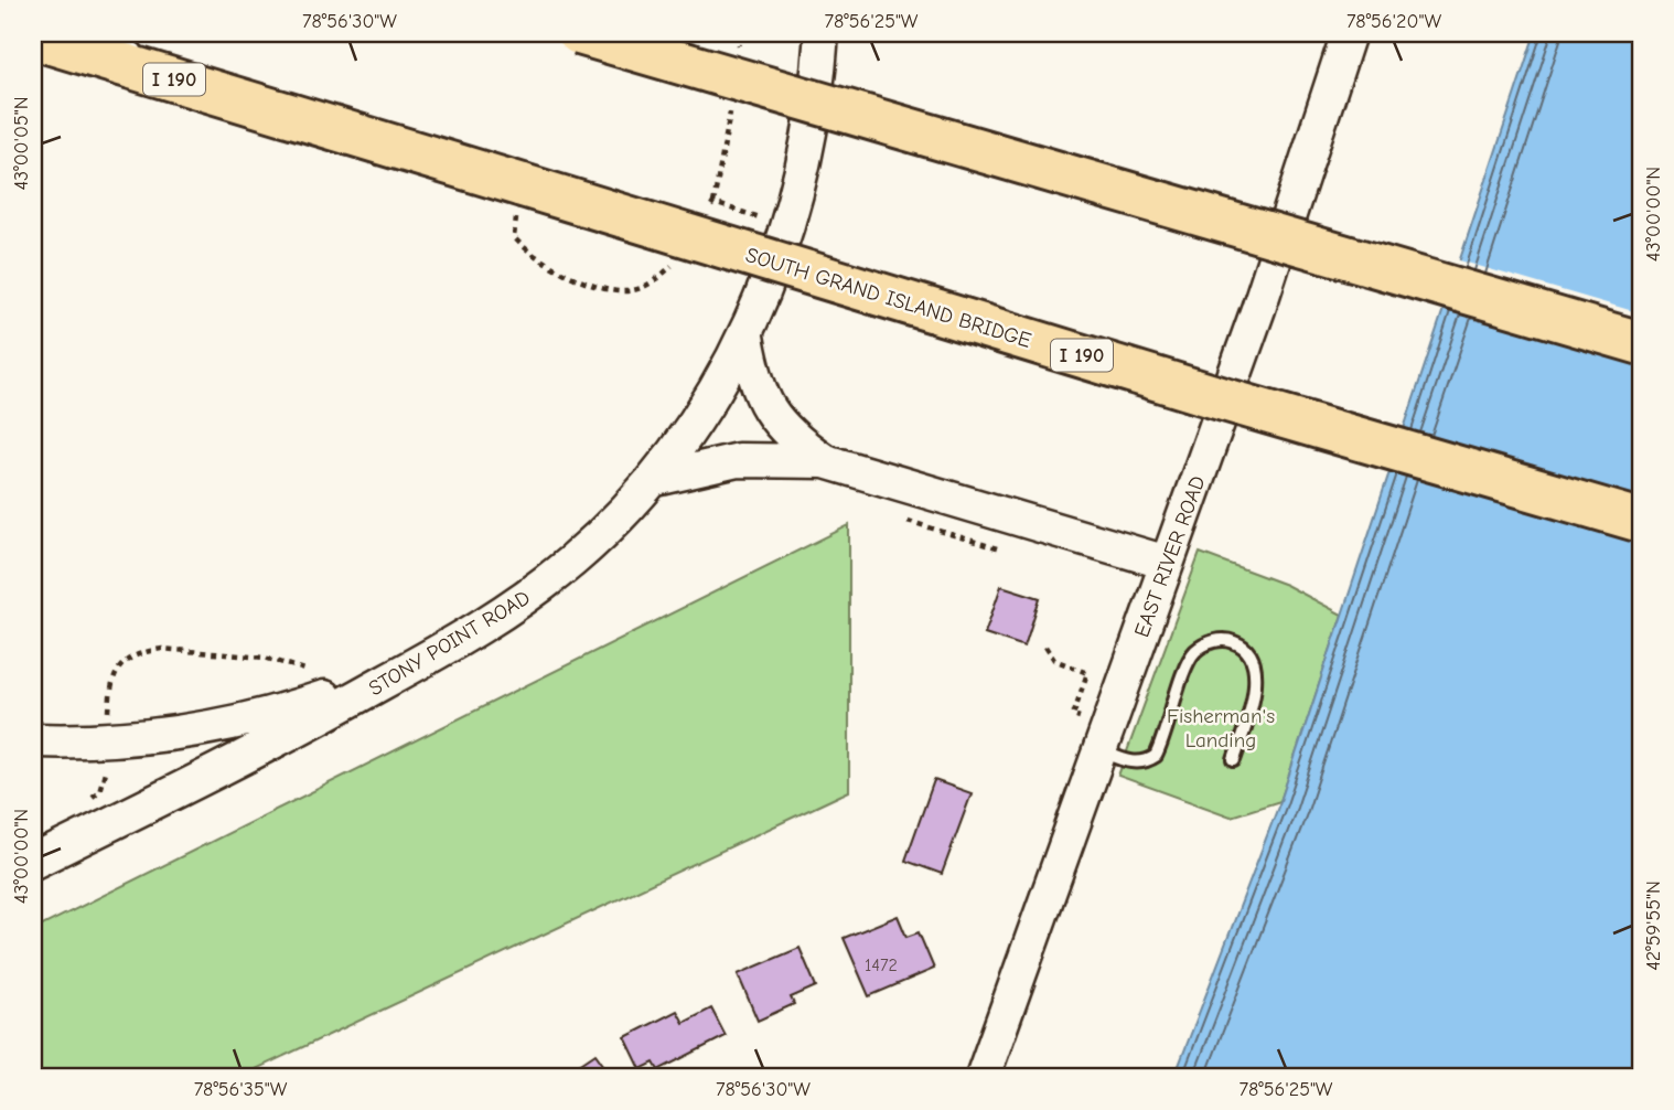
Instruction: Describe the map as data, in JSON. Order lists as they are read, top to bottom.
{
  "streets": {
    "highway": ["I 190", "SOUTH GRAND ISLAND BRIDGE"],
    "main road": ["EAST RIVER ROAD", "STONY POINT ROAD"]
  },
  "crossings": [
    ["I 190", "SOUTH GRAND ISLAND BRIDGE"]
  ],
  "parks": ["Fisherman's Landing"],
  "house_numbers": ["1472"],
  "coordinates": [
    "78°56'30\"W",
    "78°56'25\"W",
    "78°56'20\"W",
    "43°00'05\"N",
    "43°00'00\"N",
    "42°59'55\"N",
    "78°56'35\"W"
  ]
}
